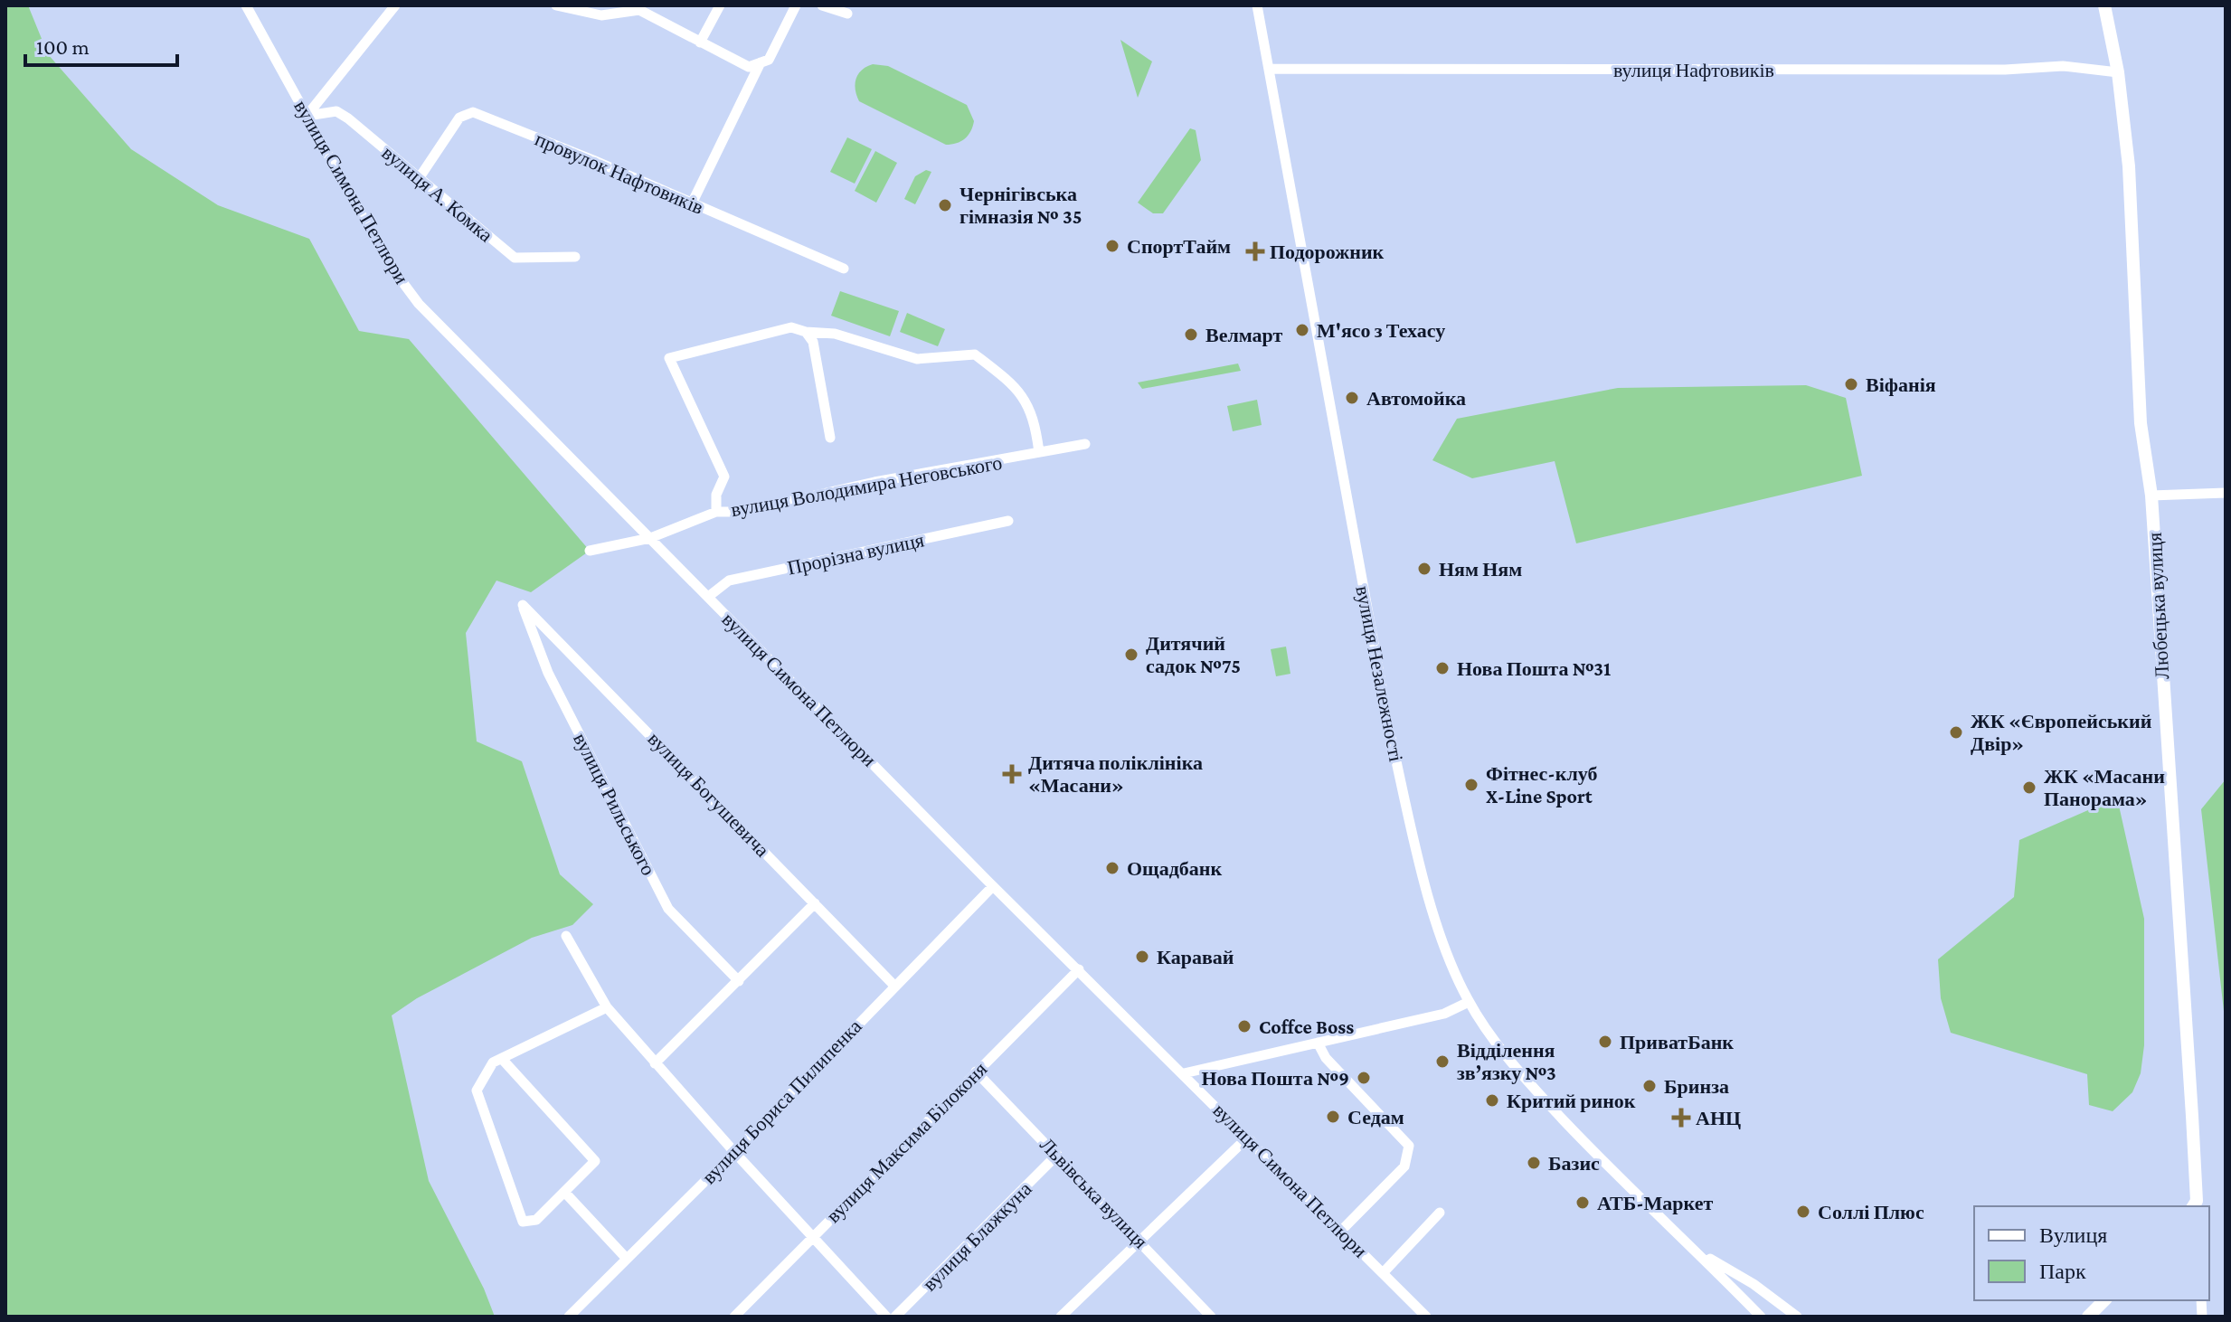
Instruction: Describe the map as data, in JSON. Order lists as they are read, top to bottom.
{
  "streets": {
    "main road": ["Любецька вулиця"],
    "street": [
      "вулиця Нафтовиків",
      "провулок Нафтовиків",
      "вулиця Симона Петлюри",
      "вулиця А. Комка",
      "вулиця Володимира Неговського",
      "Прорізна вулиця",
      "вулиця Незалежності",
      "вулиця Богушевича",
      "вулиця Рильського",
      "вулиця Бориса Пилипенка",
      "вулиця Максима Білоконя",
      "Львівська вулиця",
      "вулиця Блажкуна"
    ]
  },
  "crossings": [
    ["вулиця Нафтовиків", "Любецька вулиця"],
    ["вулиця Нафтовиків", "вулиця Незалежності"],
    ["провулок Нафтовиків", "вулиця А. Комка"],
    ["вулиця Симона Петлюри", "вулиця А. Комка"],
    ["вулиця Симона Петлюри", "вулиця Володимира Неговського"],
    ["вулиця Симона Петлюри", "Прорізна вулиця"],
    ["вулиця Симона Петлюри", "вулиця Бориса Пилипенка"],
    ["вулиця Симона Петлюри", "вулиця Максима Білоконя"],
    ["вулиця Богушевича", "вулиця Рильського"],
    ["вулиця Богушевича", "вулиця Бориса Пилипенка"],
    ["вулиця Максима Білоконя", "Львівська вулиця"],
    ["Львівська вулиця", "вулиця Блажкуна"]
  ],
  "places": {
    "other": [
      "Чернігівська гімназія № 35",
      "СпортТайм",
      "М'ясо з Техасу",
      "Велмарт",
      "Віфанія",
      "Автомойка",
      "Ням Ням",
      "Дитячий садок №75",
      "Нова Пошта №31",
      "ЖК «Європейський Двір»",
      "Фітнес-клуб X-Line Sport",
      "ЖК «Масани Панорама»",
      "Ощадбанк",
      "Каравай",
      "Coffce Boss",
      "ПриватБанк",
      "Відділення зв’язку №3",
      "Нова Пошта №9",
      "Бринза",
      "Критий ринок",
      "Седам",
      "Базис",
      "АТБ-Маркет",
      "Соллі Плюс"
    ],
    "health": ["Подорожник", "Дитяча поліклініка «Масани»", "АНЦ"]
  },
  "legend": ["Вулиця", "Парк"],
  "scale_bar": "100 m"
}
